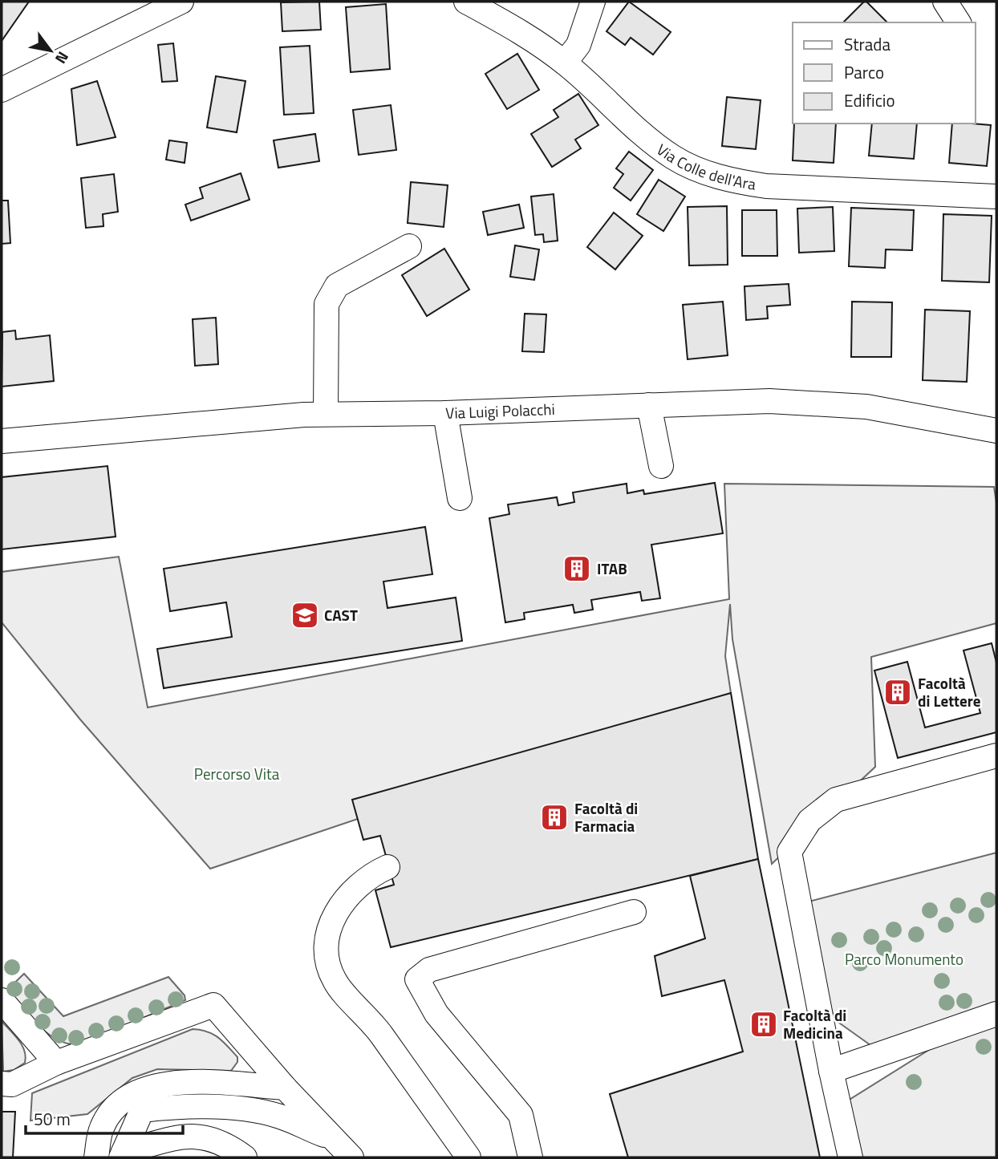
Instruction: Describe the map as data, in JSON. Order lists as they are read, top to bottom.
{
  "streets": {
    "street": ["Via Colle dell'Ara", "Via Luigi Polacchi"]
  },
  "parks": ["Percorso Vita", "Parco Monumento"],
  "places": {
    "building": [
      "ITAB",
      "Facoltà di Lettere",
      "Facoltà di Farmacia",
      "Facoltà di Medicina"
    ],
    "school or university": ["CAST"]
  },
  "legend": ["Strada", "Parco", "Edificio"],
  "scale_bar": "50 m",
  "north": "bottom right"
}
